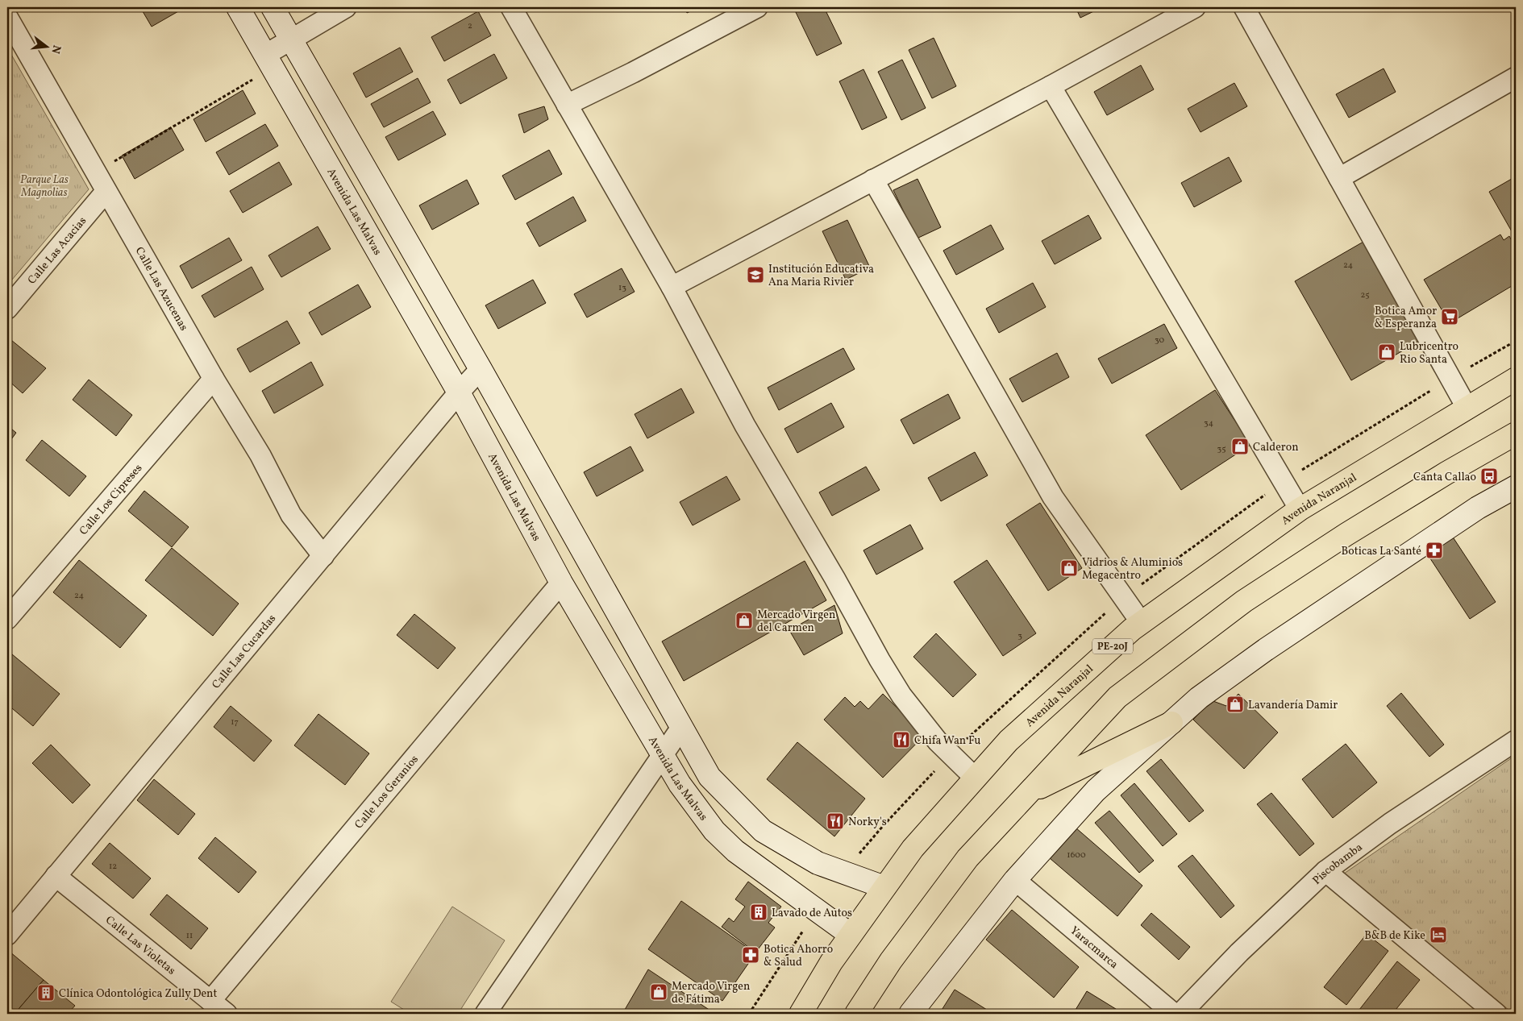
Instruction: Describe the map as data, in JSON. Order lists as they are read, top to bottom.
{
  "streets": {
    "highway": ["Avenida Naranjal", "PE-20J"],
    "street": [
      "Avenida Las Malvas",
      "Calle Las Acacias",
      "Calle Las Azucenas",
      "Calle Los Cipreses",
      "Calle Las Cucardas",
      "Calle Los Geranios",
      "Piscobamba",
      "Calle Las Violetas",
      "Yaracmarca"
    ]
  },
  "crossings": [
    ["Avenida Las Malvas", "Avenida Naranjal"],
    ["Avenida Las Malvas", "Calle Las Cucardas"],
    ["Avenida Las Malvas", "Calle Los Geranios"],
    ["Calle Las Acacias", "Calle Las Azucenas"],
    ["Calle Las Azucenas", "Calle Los Cipreses"],
    ["Calle Las Azucenas", "Calle Las Cucardas"],
    ["Calle Las Cucardas", "Calle Las Violetas"],
    ["Calle Los Geranios", "Calle Las Violetas"]
  ],
  "parks": ["Parque Las Magnolias"],
  "places": {
    "school or university": ["Institución Educativa Ana Maria Rivier"],
    "supermarket": ["Botica Amor & Esperanza"],
    "shop": [
      "Lubricentro Rio Santa",
      "Calderon",
      "Vidrios & Aluminios Megacentro",
      "Mercado Virgen del Carmen",
      "Lavandería Damir",
      "Mercado Virgen de Fátima"
    ],
    "bus stop": ["Canta Callao"],
    "pharmacy": ["Boticas La Santé", "Botica Ahorro & Salud"],
    "restaurant": ["Chifa Wan Fu", "Norky's"],
    "building": ["Lavado de Autos", "Clínica Odontológica Zully Dent"],
    "hotel": ["B&B de Kike"]
  },
  "house_numbers": [
    "2",
    "24",
    "13",
    "25",
    "30",
    "34",
    "35",
    "24",
    "3",
    "17",
    "1600",
    "12",
    "11"
  ],
  "north": "right"
}
